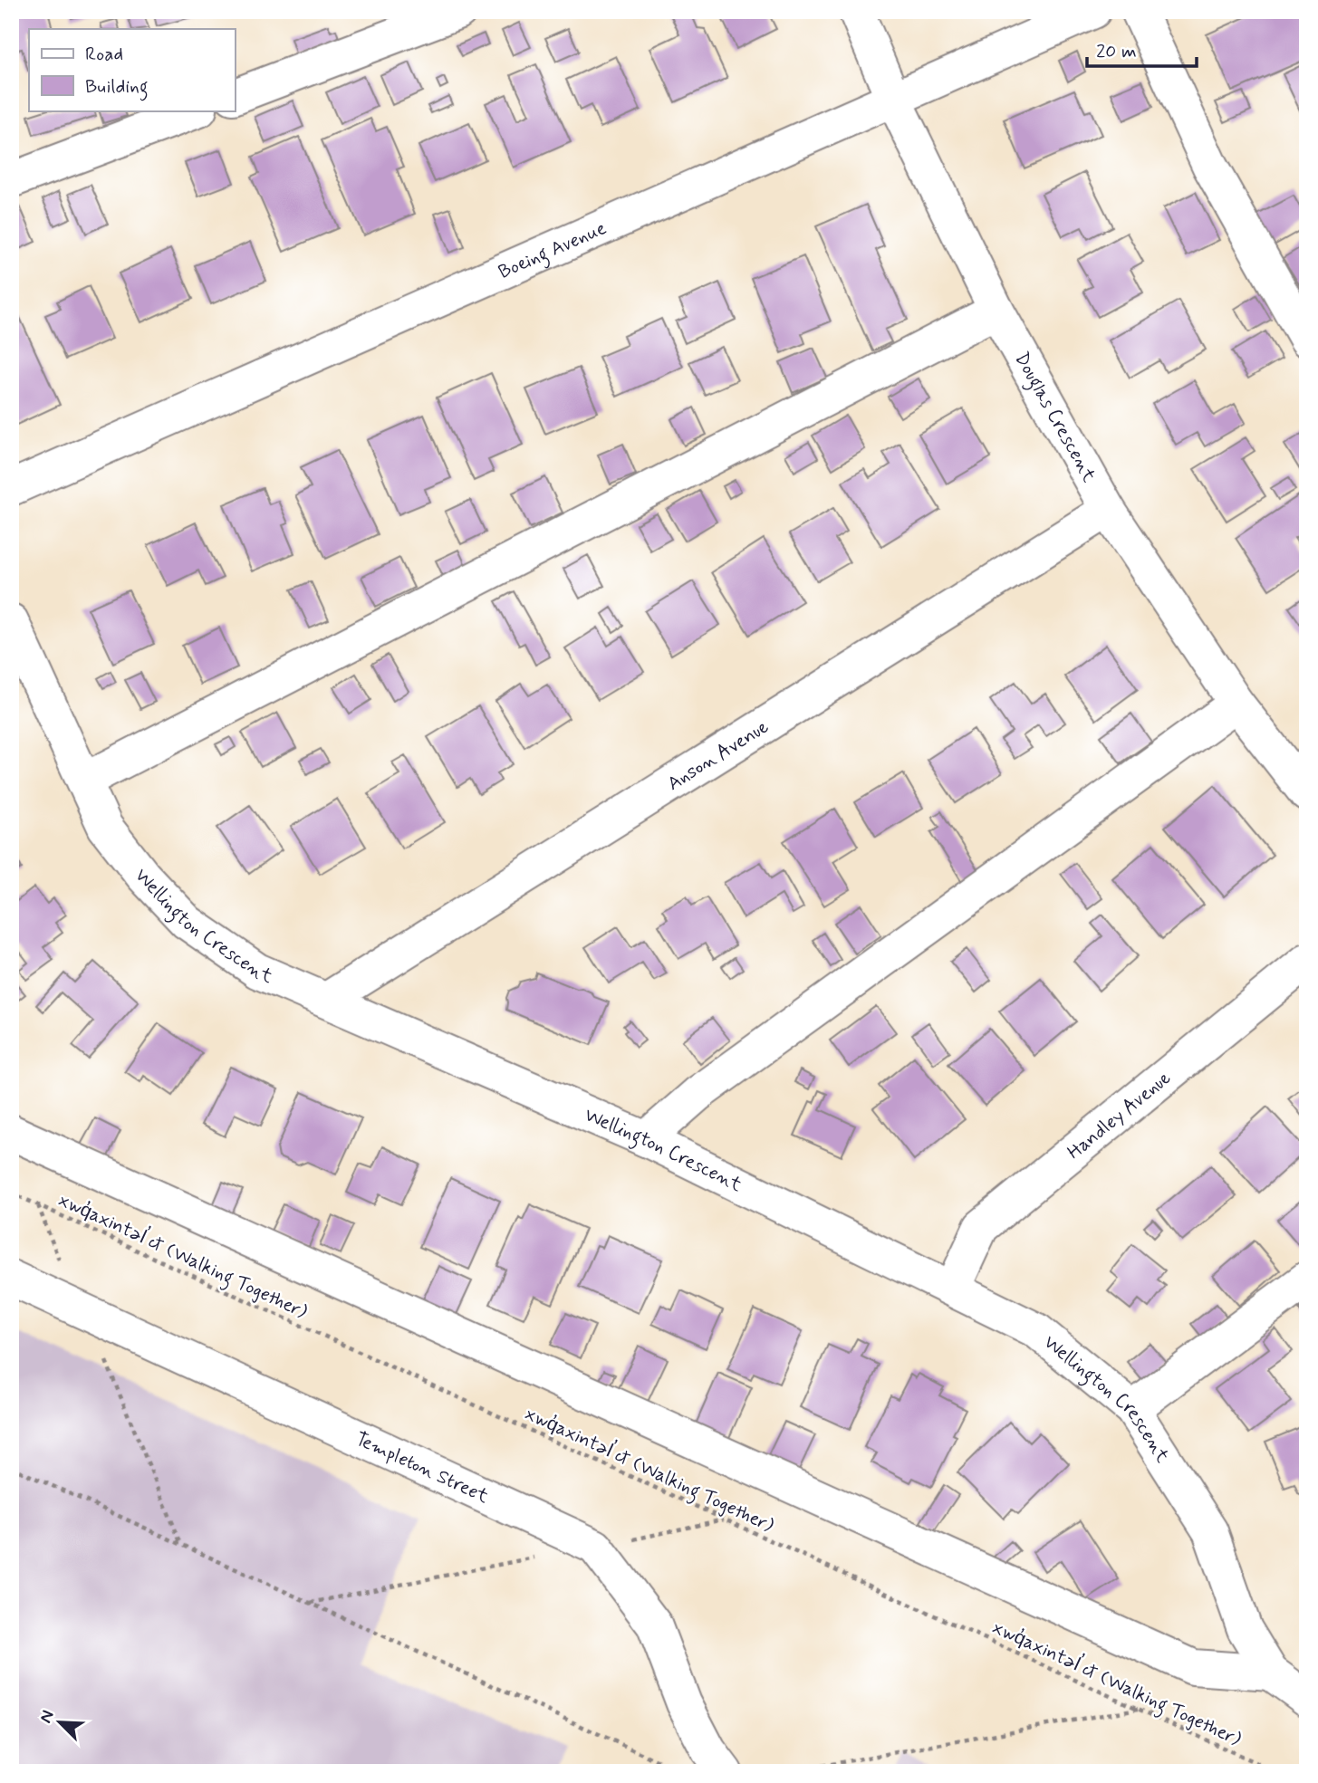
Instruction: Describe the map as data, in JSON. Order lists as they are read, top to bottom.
{
  "streets": {
    "street": [
      "Boeing Avenue",
      "Douglas Crescent",
      "Anson Avenue",
      "Wellington Crescent",
      "Handley Avenue",
      "Templeton Street"
    ],
    "path": ["xʷq̓axintəl̕ ct (Walking Together)"]
  },
  "crossings": [
    ["Boeing Avenue", "Douglas Crescent"],
    ["Douglas Crescent", "Anson Avenue"],
    ["Anson Avenue", "Wellington Crescent"],
    ["Wellington Crescent", "Handley Avenue"]
  ],
  "legend": ["Road", "Building"],
  "scale_bar": "20 m",
  "north": "top left"
}
